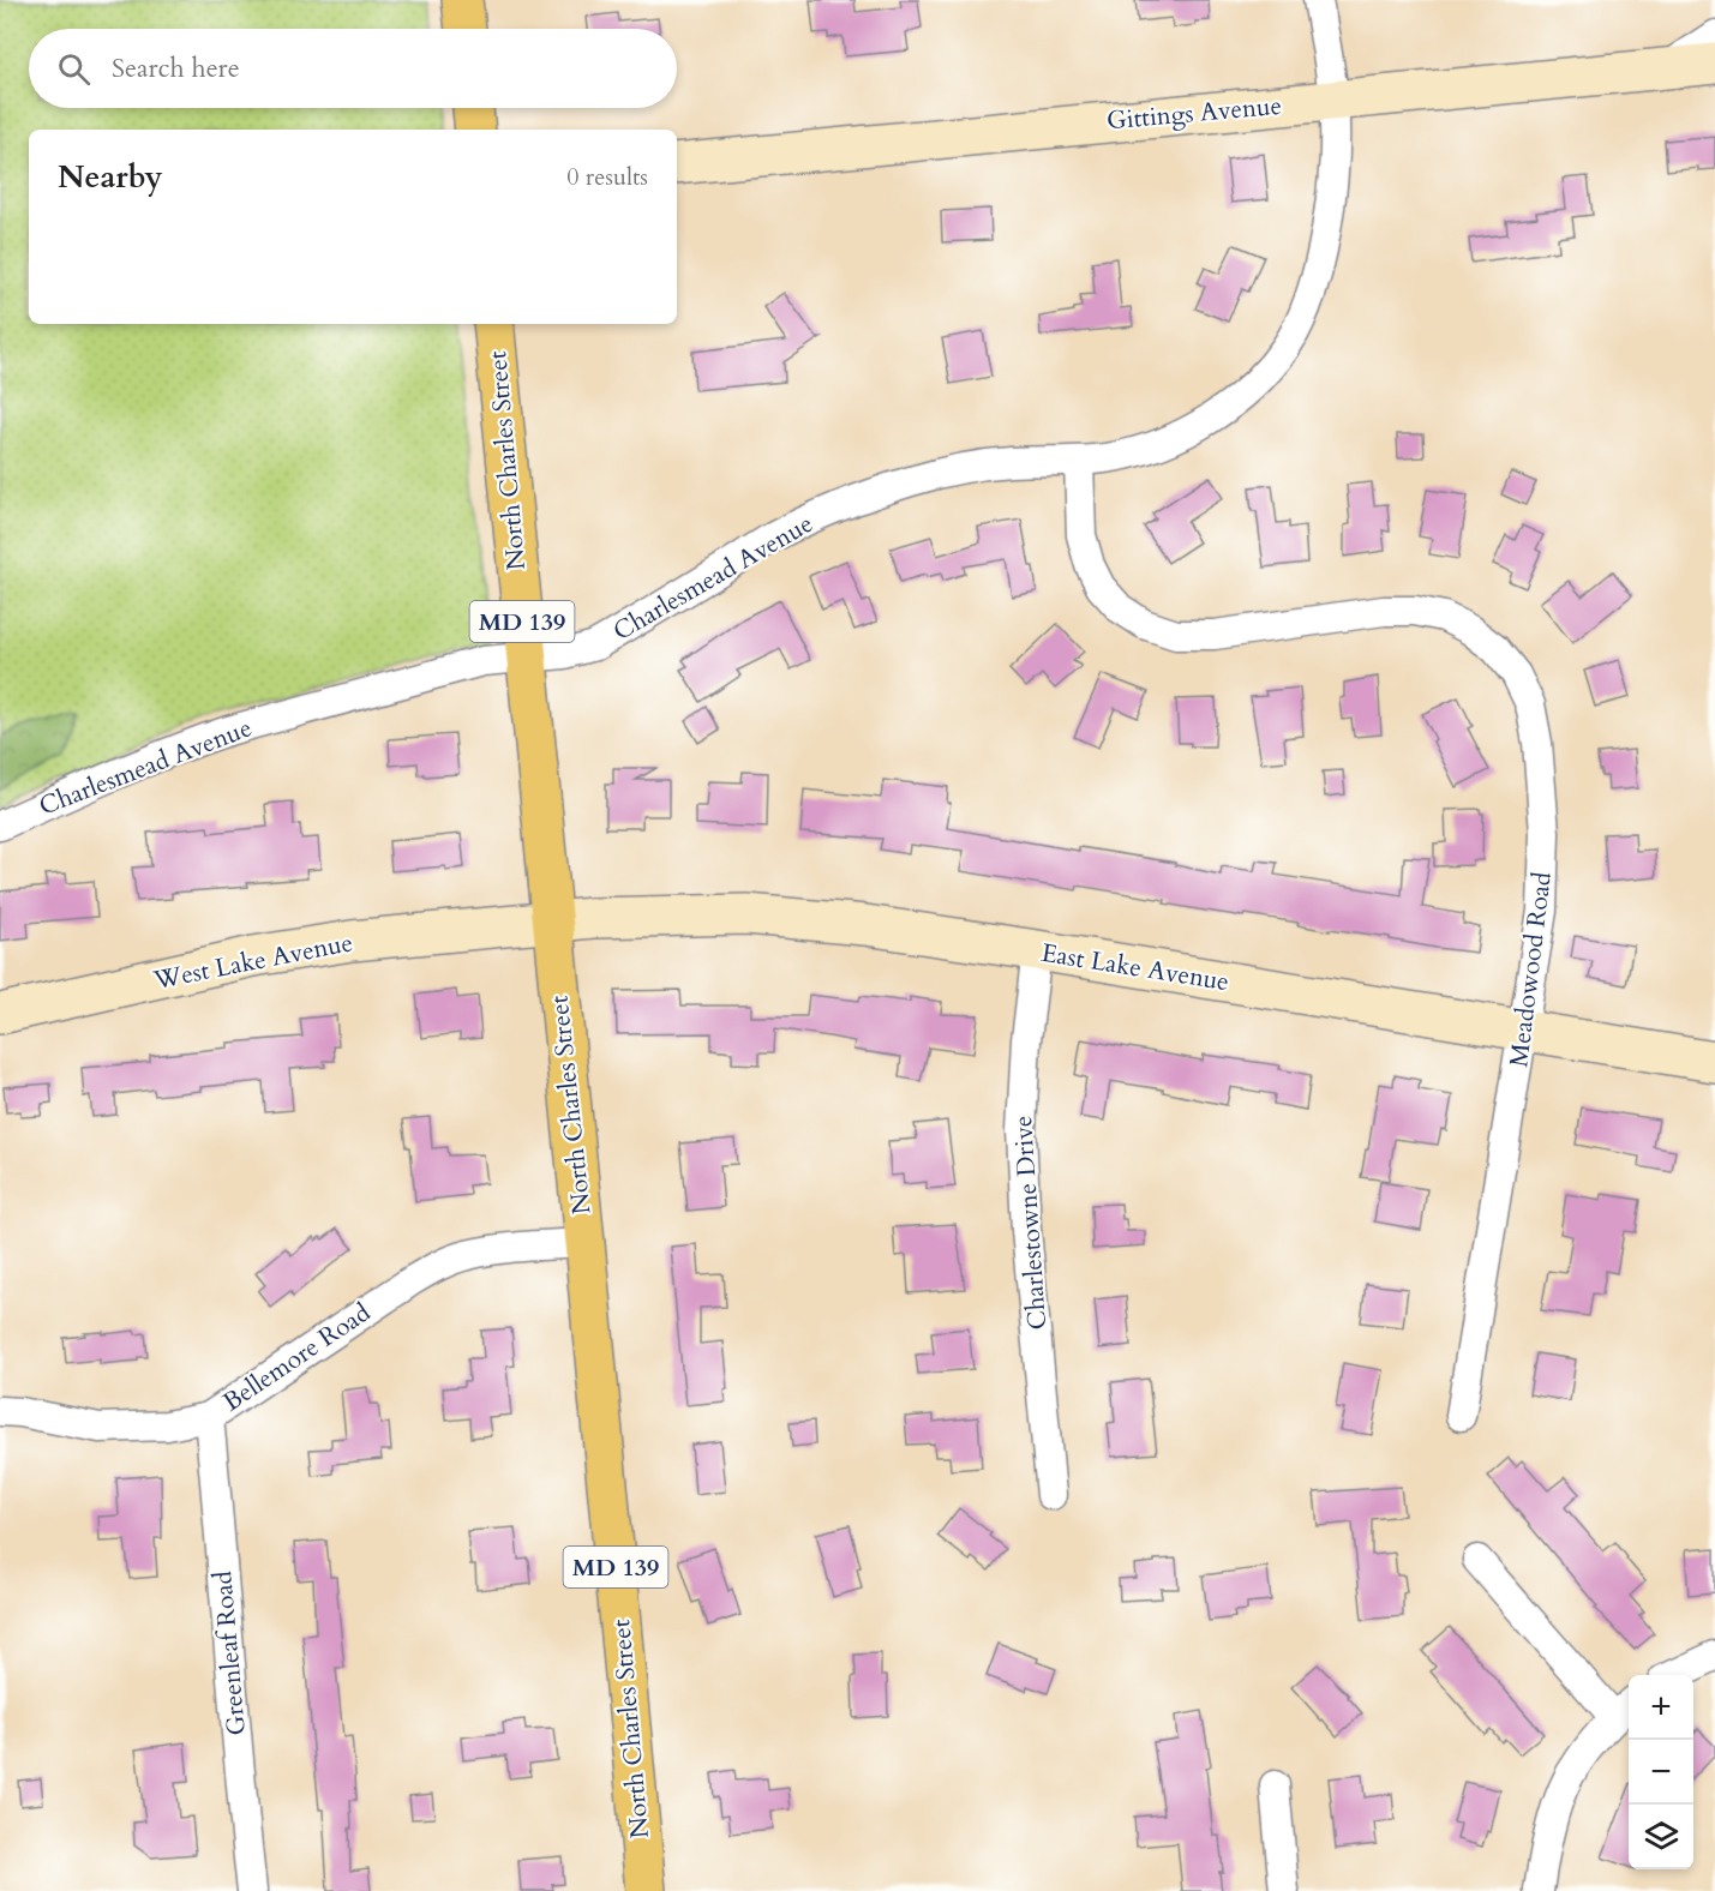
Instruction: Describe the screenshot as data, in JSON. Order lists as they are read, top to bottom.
{
  "streets": {
    "main road": ["North Charles Street", "MD 139"],
    "street": [
      "Gittings Avenue",
      "Charlesmead Avenue",
      "West Lake Avenue",
      "East Lake Avenue",
      "Meadowood Road",
      "Charlestowne Drive",
      "Bellemore Road",
      "Greenleaf Road"
    ]
  },
  "crossings": [
    ["Gittings Avenue", "Charlesmead Avenue"],
    ["North Charles Street", "Charlesmead Avenue"],
    ["North Charles Street", "West Lake Avenue"],
    ["North Charles Street", "East Lake Avenue"],
    ["North Charles Street", "Bellemore Road"],
    ["Charlesmead Avenue", "Meadowood Road"],
    ["West Lake Avenue", "East Lake Avenue"],
    ["East Lake Avenue", "Meadowood Road"],
    ["East Lake Avenue", "Charlestowne Drive"],
    ["Bellemore Road", "Greenleaf Road"]
  ],
  "page": {
    "search": "Search here",
    "heading": ["Nearby", "0 results"],
    "map_buttons": ["+", "−"]
  }
}
